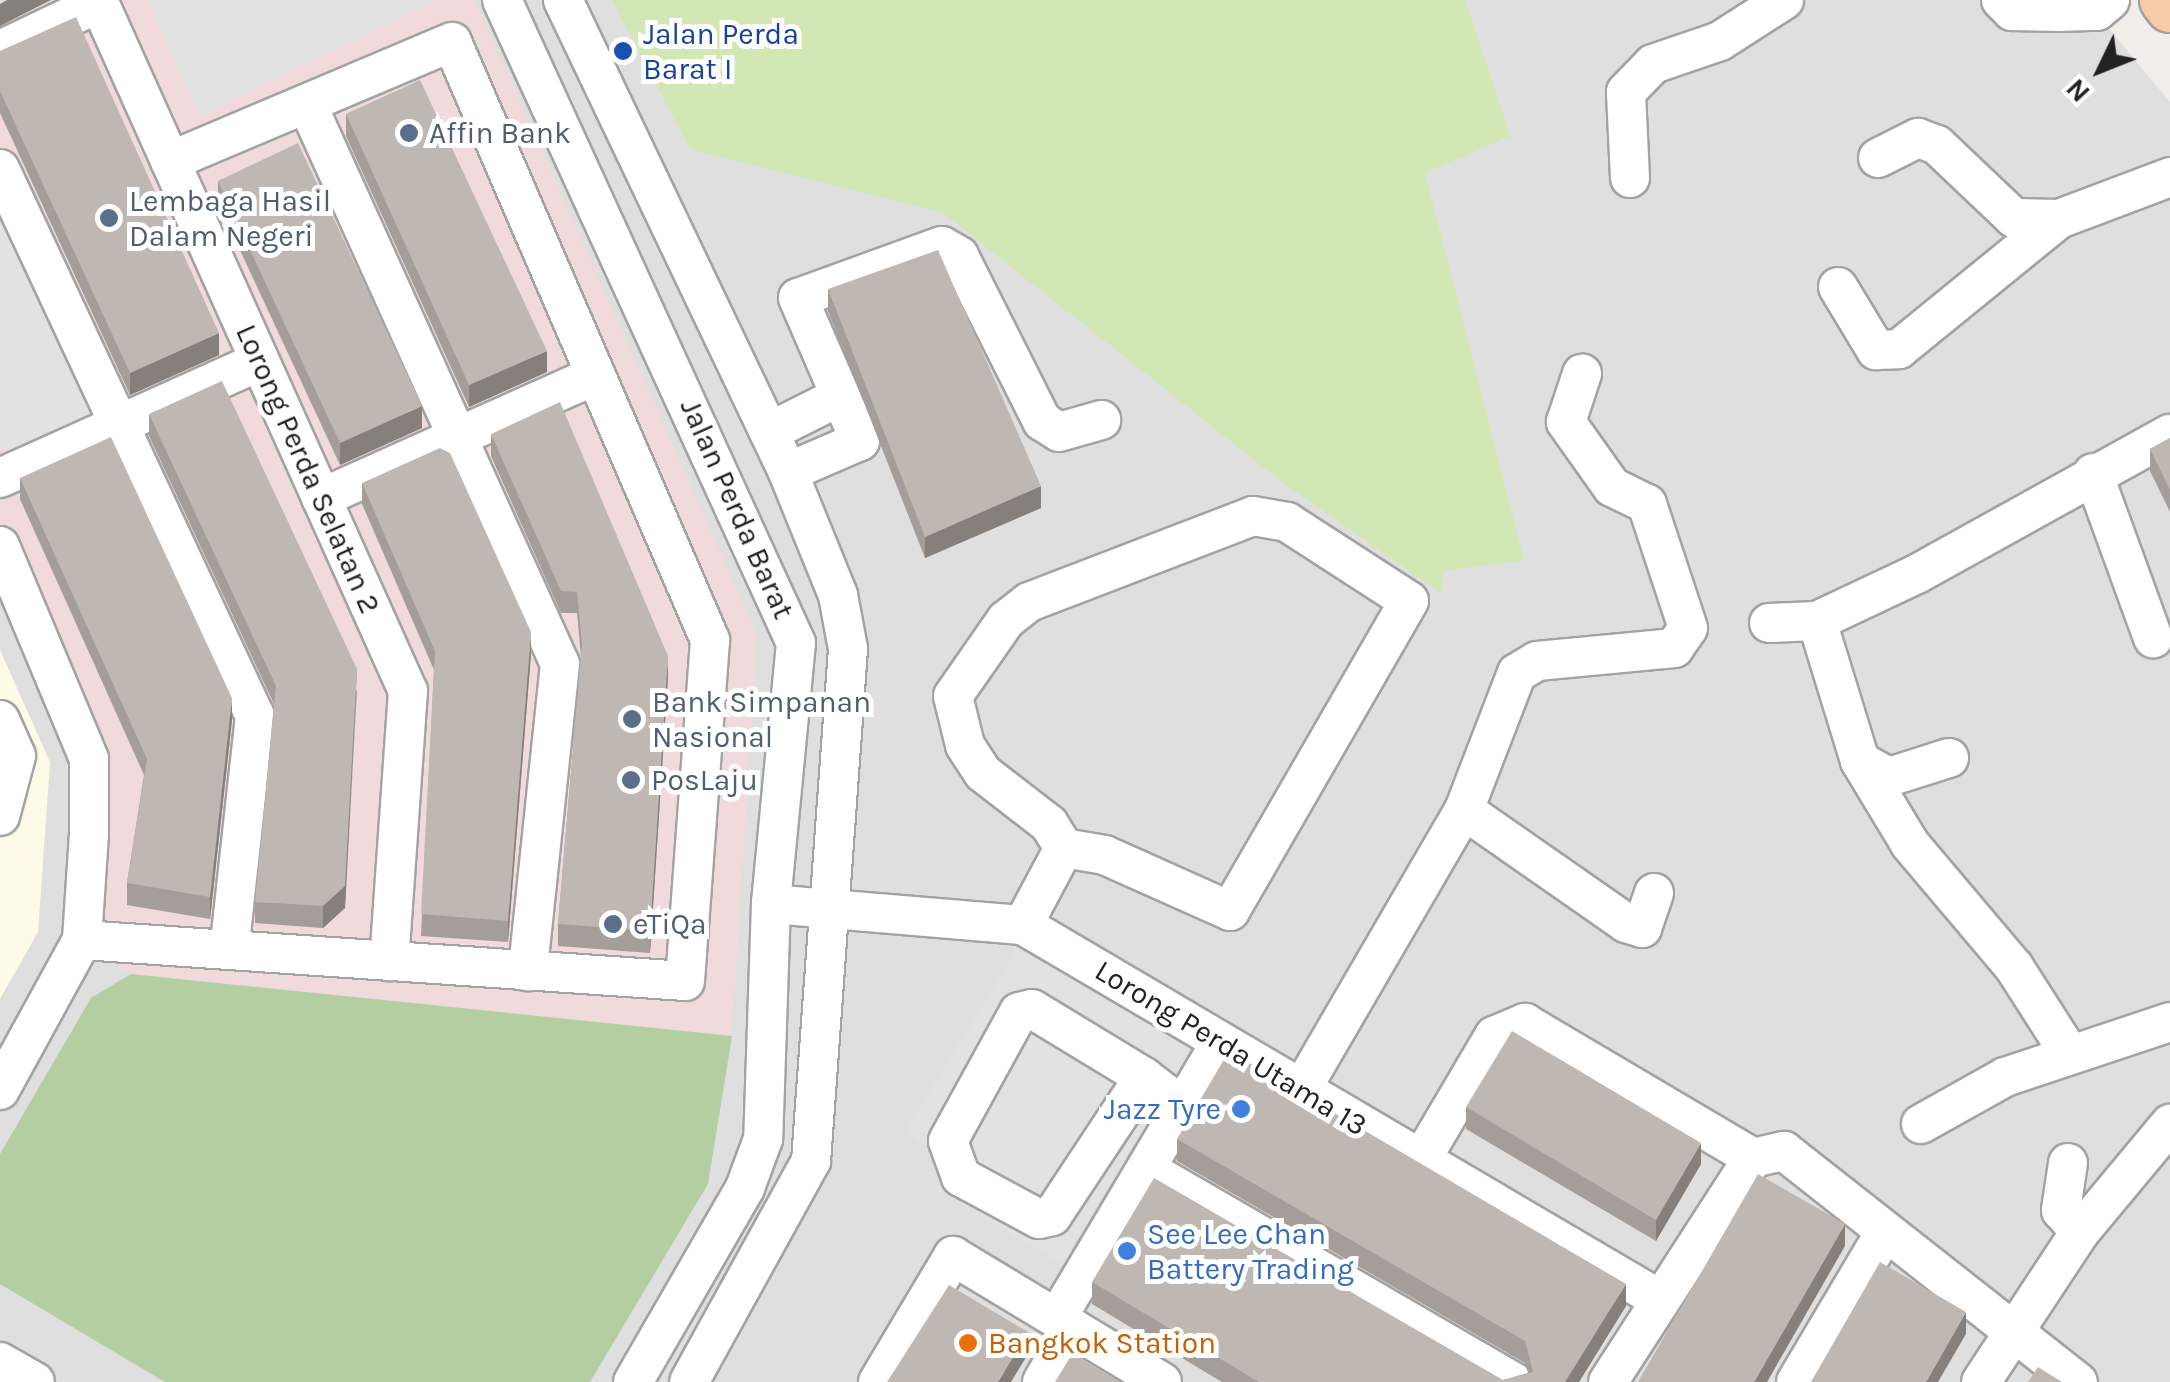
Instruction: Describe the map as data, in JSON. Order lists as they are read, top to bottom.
{
  "streets": {
    "street": ["Lorong Perda Selatan 2", "Jalan Perda Barat", "Lorong Perda Utama 13"]
  },
  "crossings": [
    ["Jalan Perda Barat", "Lorong Perda Utama 13"]
  ],
  "places": [
    "Jalan Perda Barat I",
    "Affin Bank",
    "Lembaga Hasil Dalam Negeri",
    "Bank Simpanan Nasional",
    "PosLaju",
    "eTiQa",
    "Jazz Tyre",
    "See Lee Chan Battery Trading",
    "Bangkok Station"
  ],
  "north": "bottom left"
}
